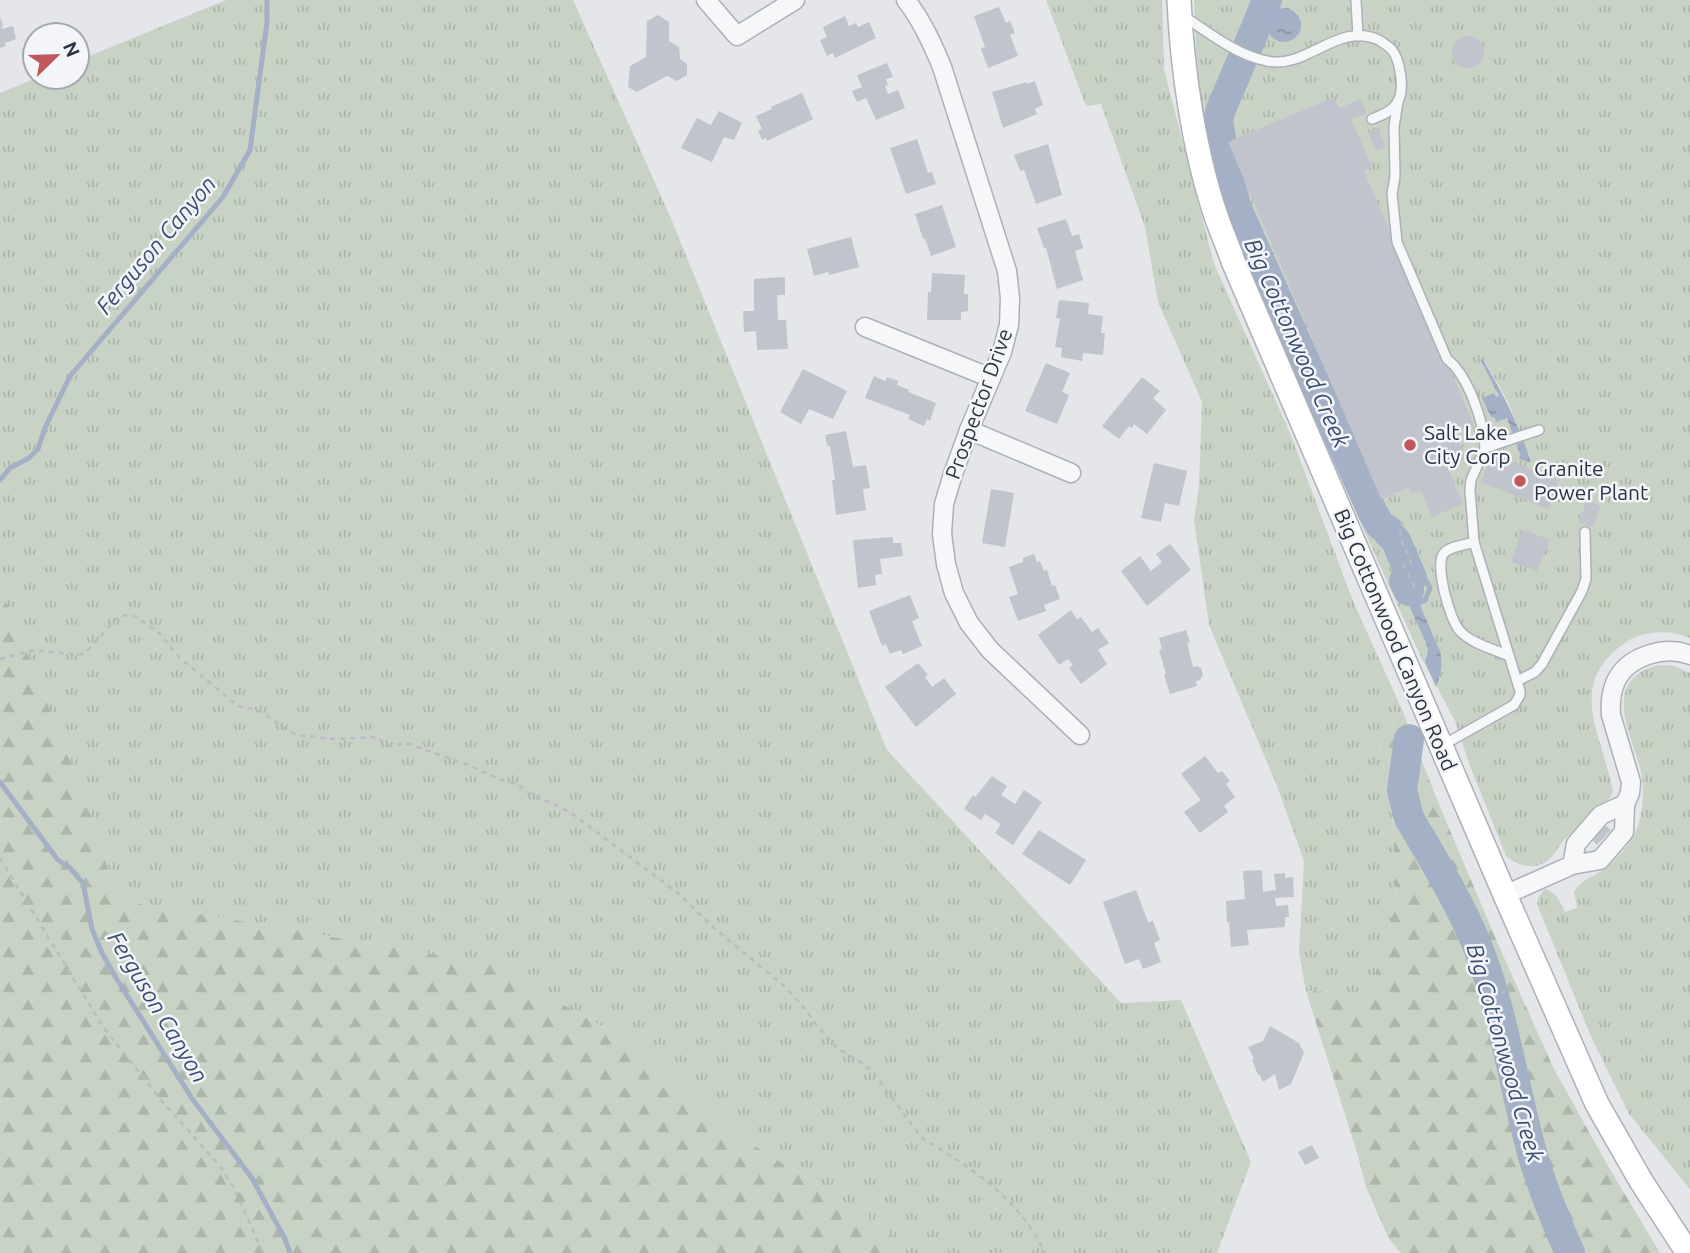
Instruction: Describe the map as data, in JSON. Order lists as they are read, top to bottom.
{
  "streets": {
    "main road": ["Big Cottonwood Canyon Road"],
    "street": ["Prospector Drive"]
  },
  "water": ["Ferguson Canyon", "Big Cottonwood Creek"],
  "places": ["Salt Lake City Corp", "Granite Power Plant"],
  "north": "top right"
}
